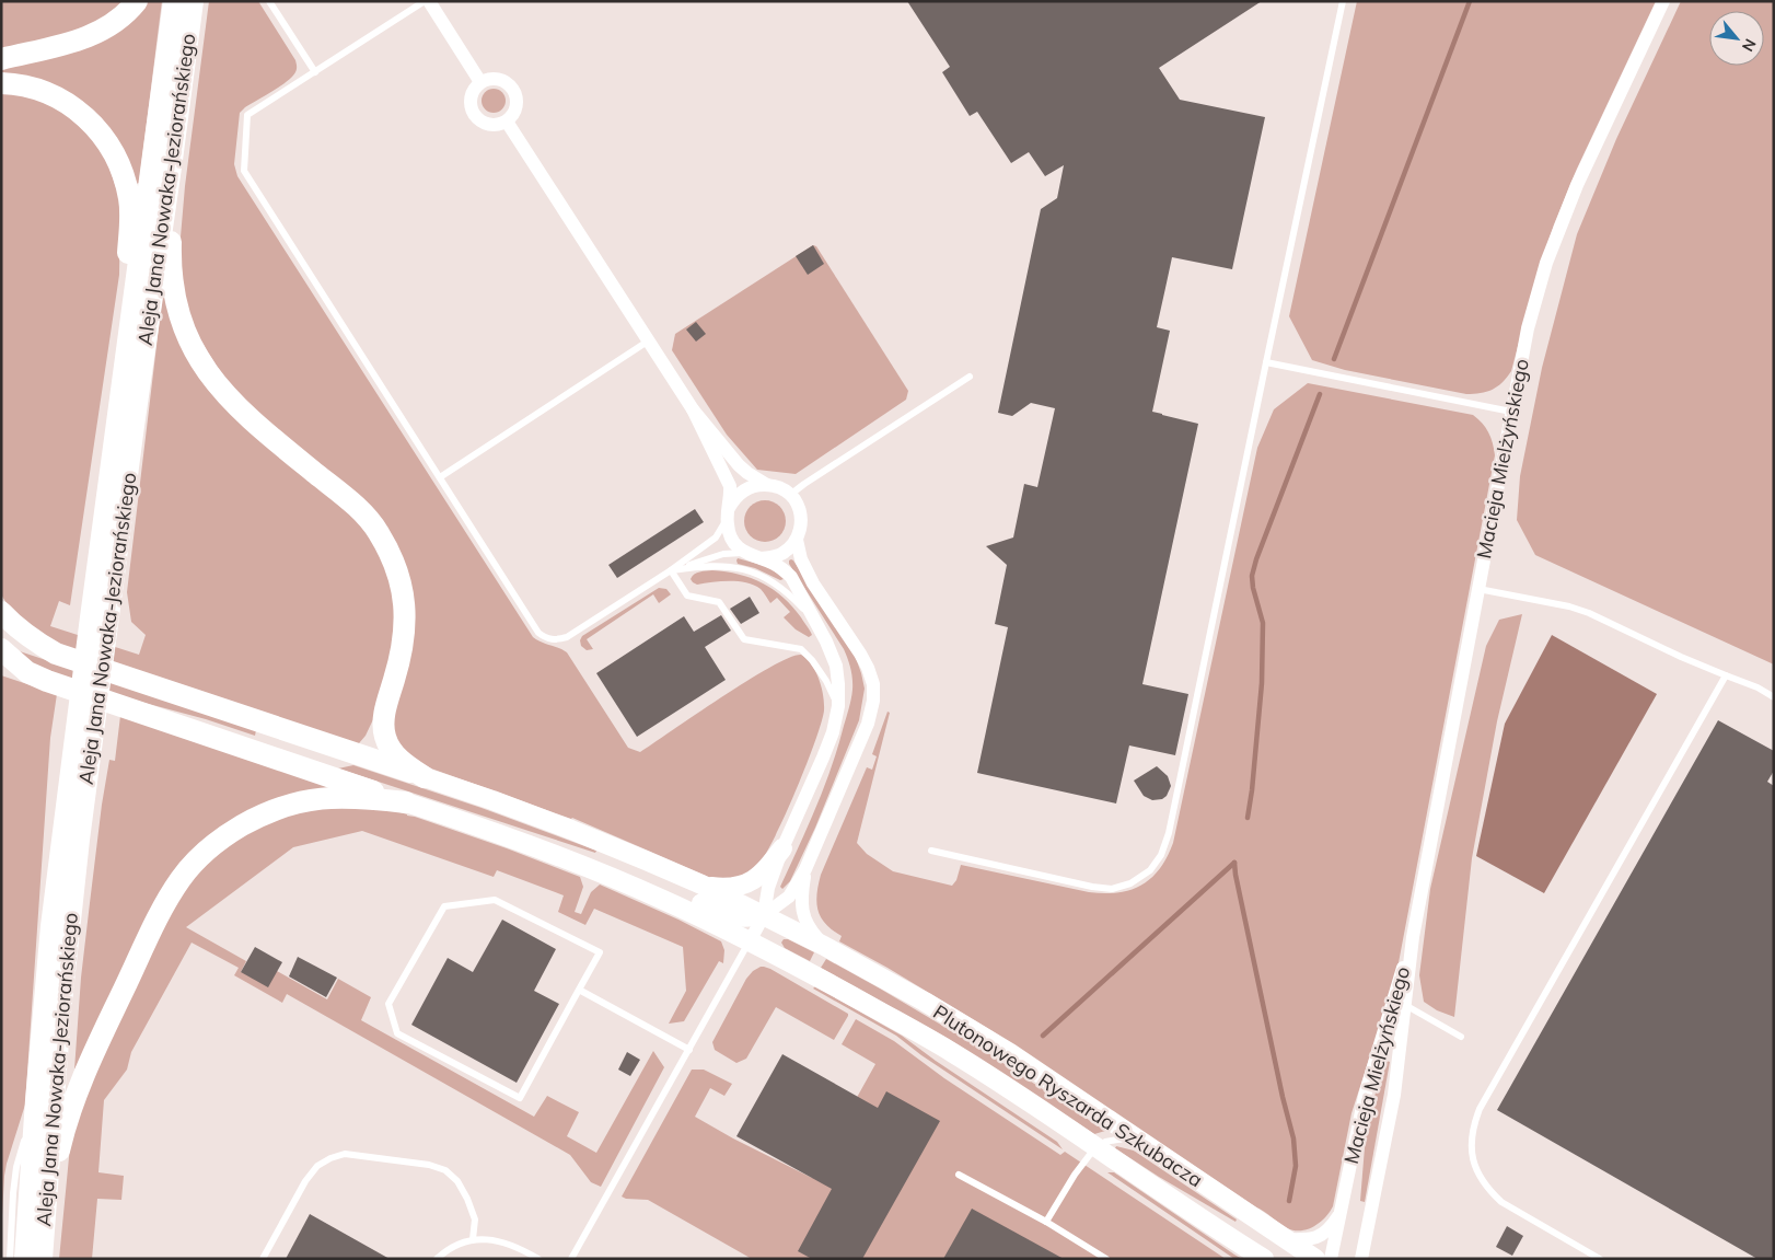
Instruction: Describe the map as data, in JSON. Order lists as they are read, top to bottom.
{
  "streets": {
    "main road": ["Aleja Jana Nowaka-Jeziorańskiego"],
    "street": ["Macieja Mielżyńskiego", "Plutonowego Ryszarda Szkubacza"]
  },
  "north": "bottom right"
}
